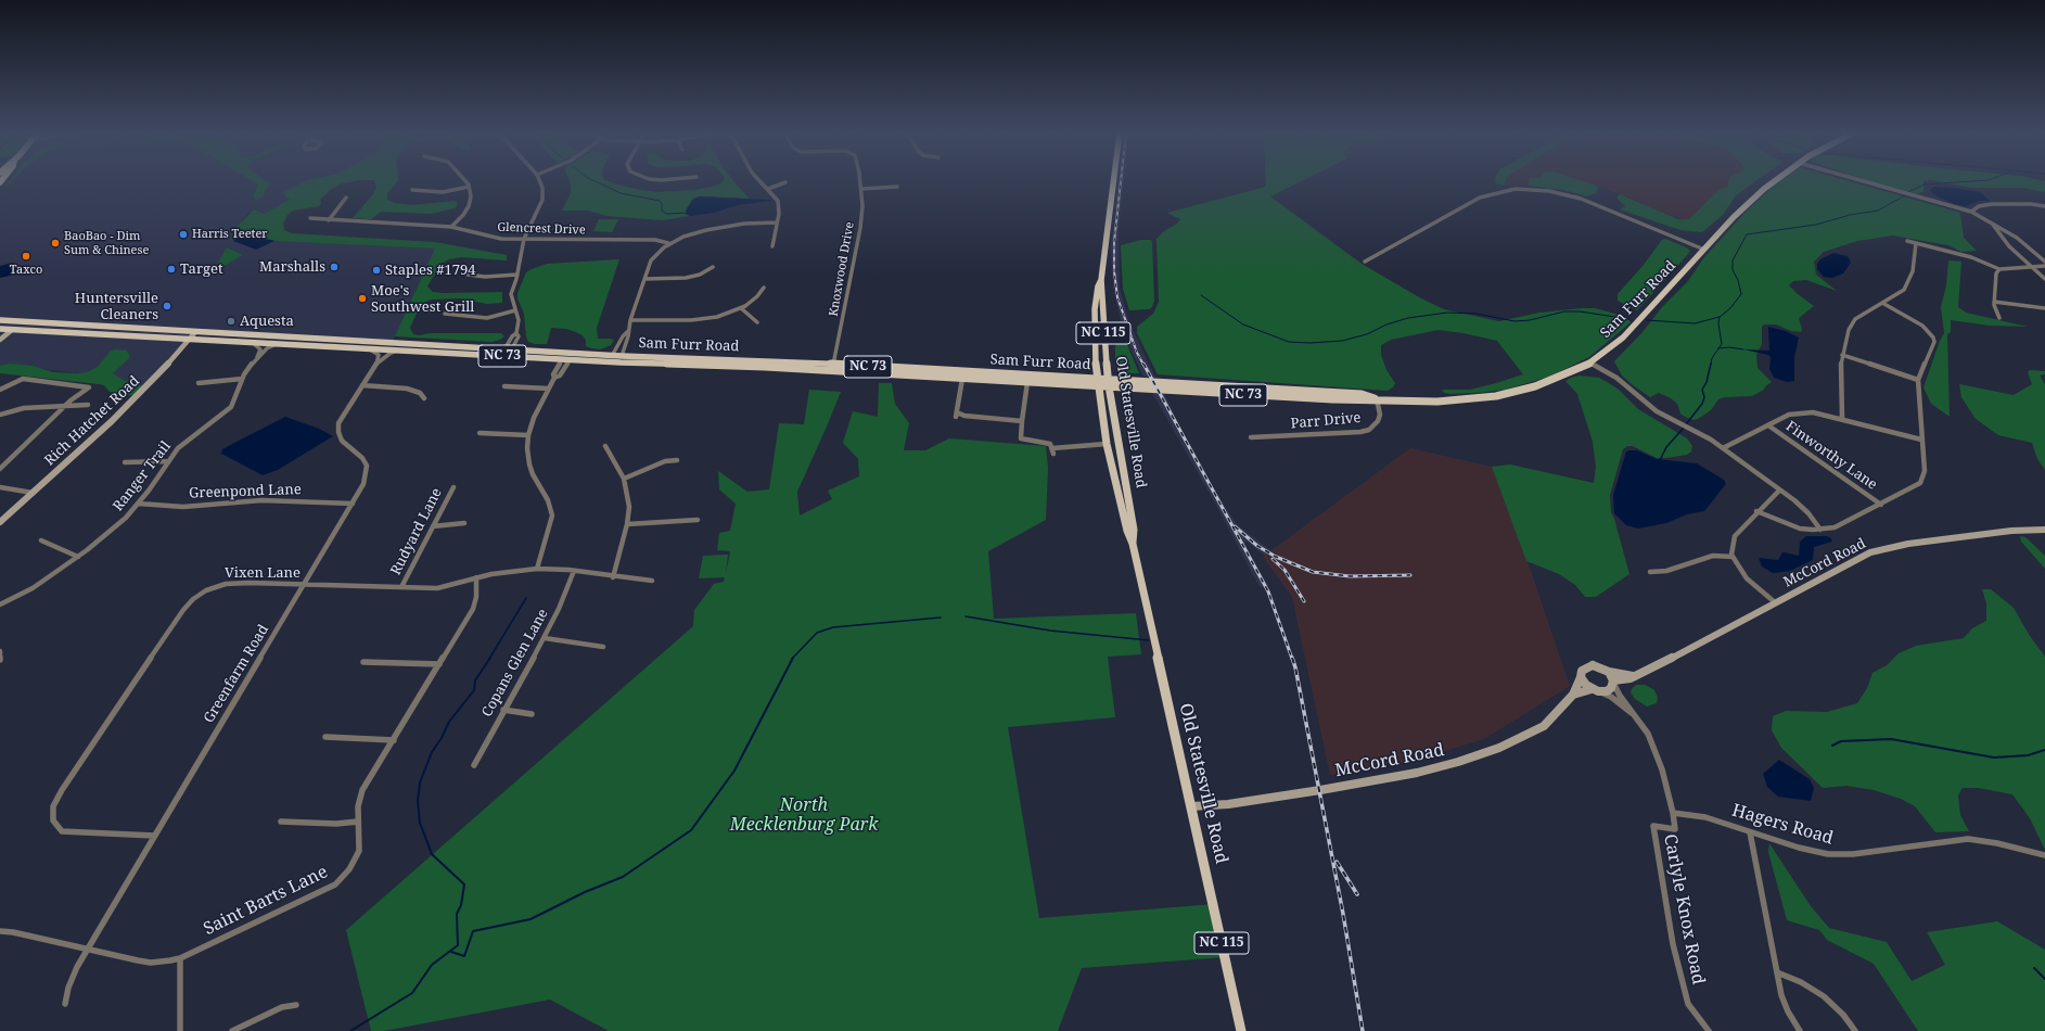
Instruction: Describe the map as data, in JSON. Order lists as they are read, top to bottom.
{
  "streets": {
    "main road": [
      "Sam Furr Road",
      "NC 115",
      "NC 73",
      "Old Statesville Road"
    ],
    "street": [
      "Glencrest Drive",
      "Knoxwood Drive",
      "Rich Hatchet Road",
      "Parr Drive",
      "Finworthy Lane",
      "Ranger Trail",
      "Greenpond Lane",
      "Rudyard Lane",
      "McCord Road",
      "Vixen Lane",
      "Copans Glen Lane",
      "Greenfarm Road",
      "Hagers Road",
      "Saint Barts Lane",
      "Carlyle Knox Road"
    ]
  },
  "crossings": [
    ["Knoxwood Drive", "Sam Furr Road"],
    ["Sam Furr Road", "Rich Hatchet Road"],
    ["Sam Furr Road", "Parr Drive"],
    ["Sam Furr Road", "Old Statesville Road"],
    ["Sam Furr Road", "Ranger Trail"],
    ["Sam Furr Road", "Greenfarm Road"],
    ["Old Statesville Road", "McCord Road"],
    ["Ranger Trail", "Greenpond Lane"],
    ["Greenpond Lane", "Greenfarm Road"],
    ["Rudyard Lane", "Vixen Lane"],
    ["Vixen Lane", "Copans Glen Lane"],
    ["Vixen Lane", "Greenfarm Road"],
    ["Vixen Lane", "Saint Barts Lane"],
    ["Greenfarm Road", "Saint Barts Lane"],
    ["Hagers Road", "Carlyle Knox Road"]
  ],
  "parks": ["North Mecklenburg Park"],
  "places": [
    "Harris Teeter",
    "BaoBao - Dim Sum & Chinese",
    "Taxco",
    "Marshalls",
    "Target",
    "Staples #1794",
    "Moe's Southwest Grill",
    "Huntersville Cleaners",
    "Aquesta"
  ]
}
